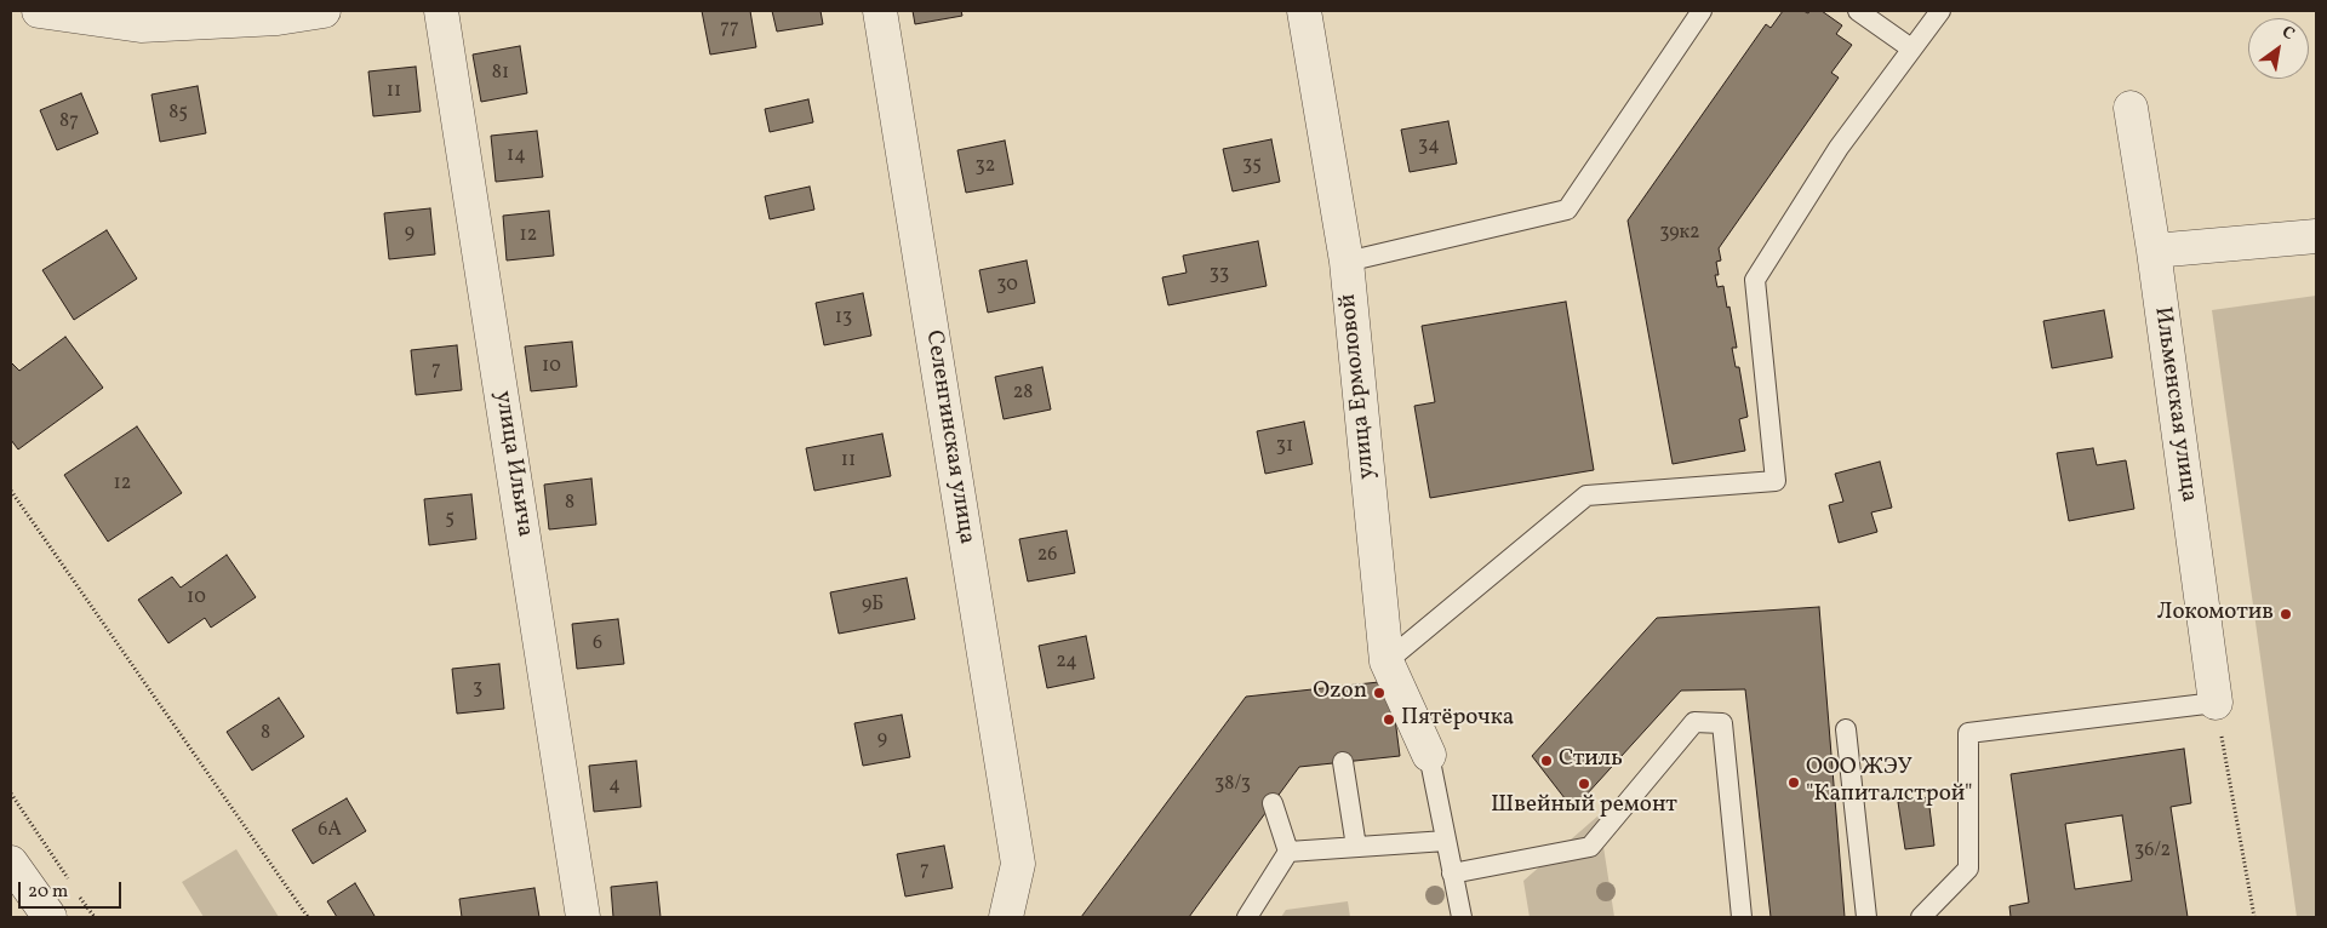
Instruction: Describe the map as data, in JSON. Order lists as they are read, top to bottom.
{
  "streets": {
    "street": [
      "улица Ермоловой",
      "Ильменская улица",
      "Селенгинская улица",
      "улица Ильича"
    ]
  },
  "places": [
    "Локомотив",
    "Ozon",
    "Пятёрочка",
    "Стиль",
    "ООО ЖЭУ \"Капиталстрой\"",
    "Швейный ремонт"
  ],
  "house_numbers": [
    "77",
    "81",
    "11",
    "85",
    "87",
    "34",
    "14",
    "35",
    "32",
    "9",
    "39к2",
    "12",
    "33",
    "30",
    "13",
    "10",
    "7",
    "28",
    "31",
    "11",
    "12",
    "8",
    "5",
    "26",
    "10",
    "9Б",
    "6",
    "24",
    "3",
    "8",
    "9",
    "38/3",
    "4",
    "6А",
    "36/2",
    "7"
  ],
  "scale_bar": "20 m",
  "north": "top right"
}
